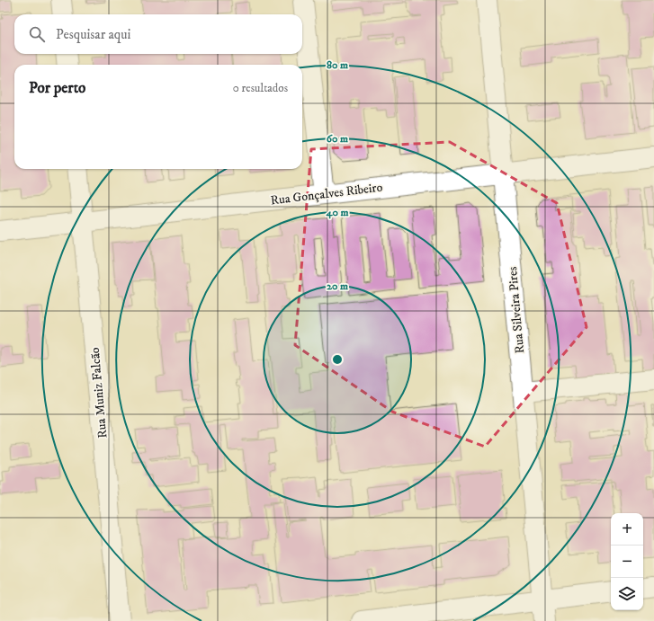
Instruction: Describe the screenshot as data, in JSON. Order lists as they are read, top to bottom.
{
  "streets": {
    "street": ["Rua Gonçalves Ribeiro", "Rua Silveira Pires", "Rua Muniz Falcão"]
  },
  "crossings": [
    ["Rua Gonçalves Ribeiro", "Rua Silveira Pires"],
    ["Rua Gonçalves Ribeiro", "Rua Muniz Falcão"]
  ],
  "page": {
    "search": "Pesquisar aqui",
    "heading": ["Por perto", "0 resultados"],
    "map_buttons": ["+", "−"]
  },
  "rings": [
    "80 m",
    "60 m",
    "40 m",
    "20 m"
  ]
}
